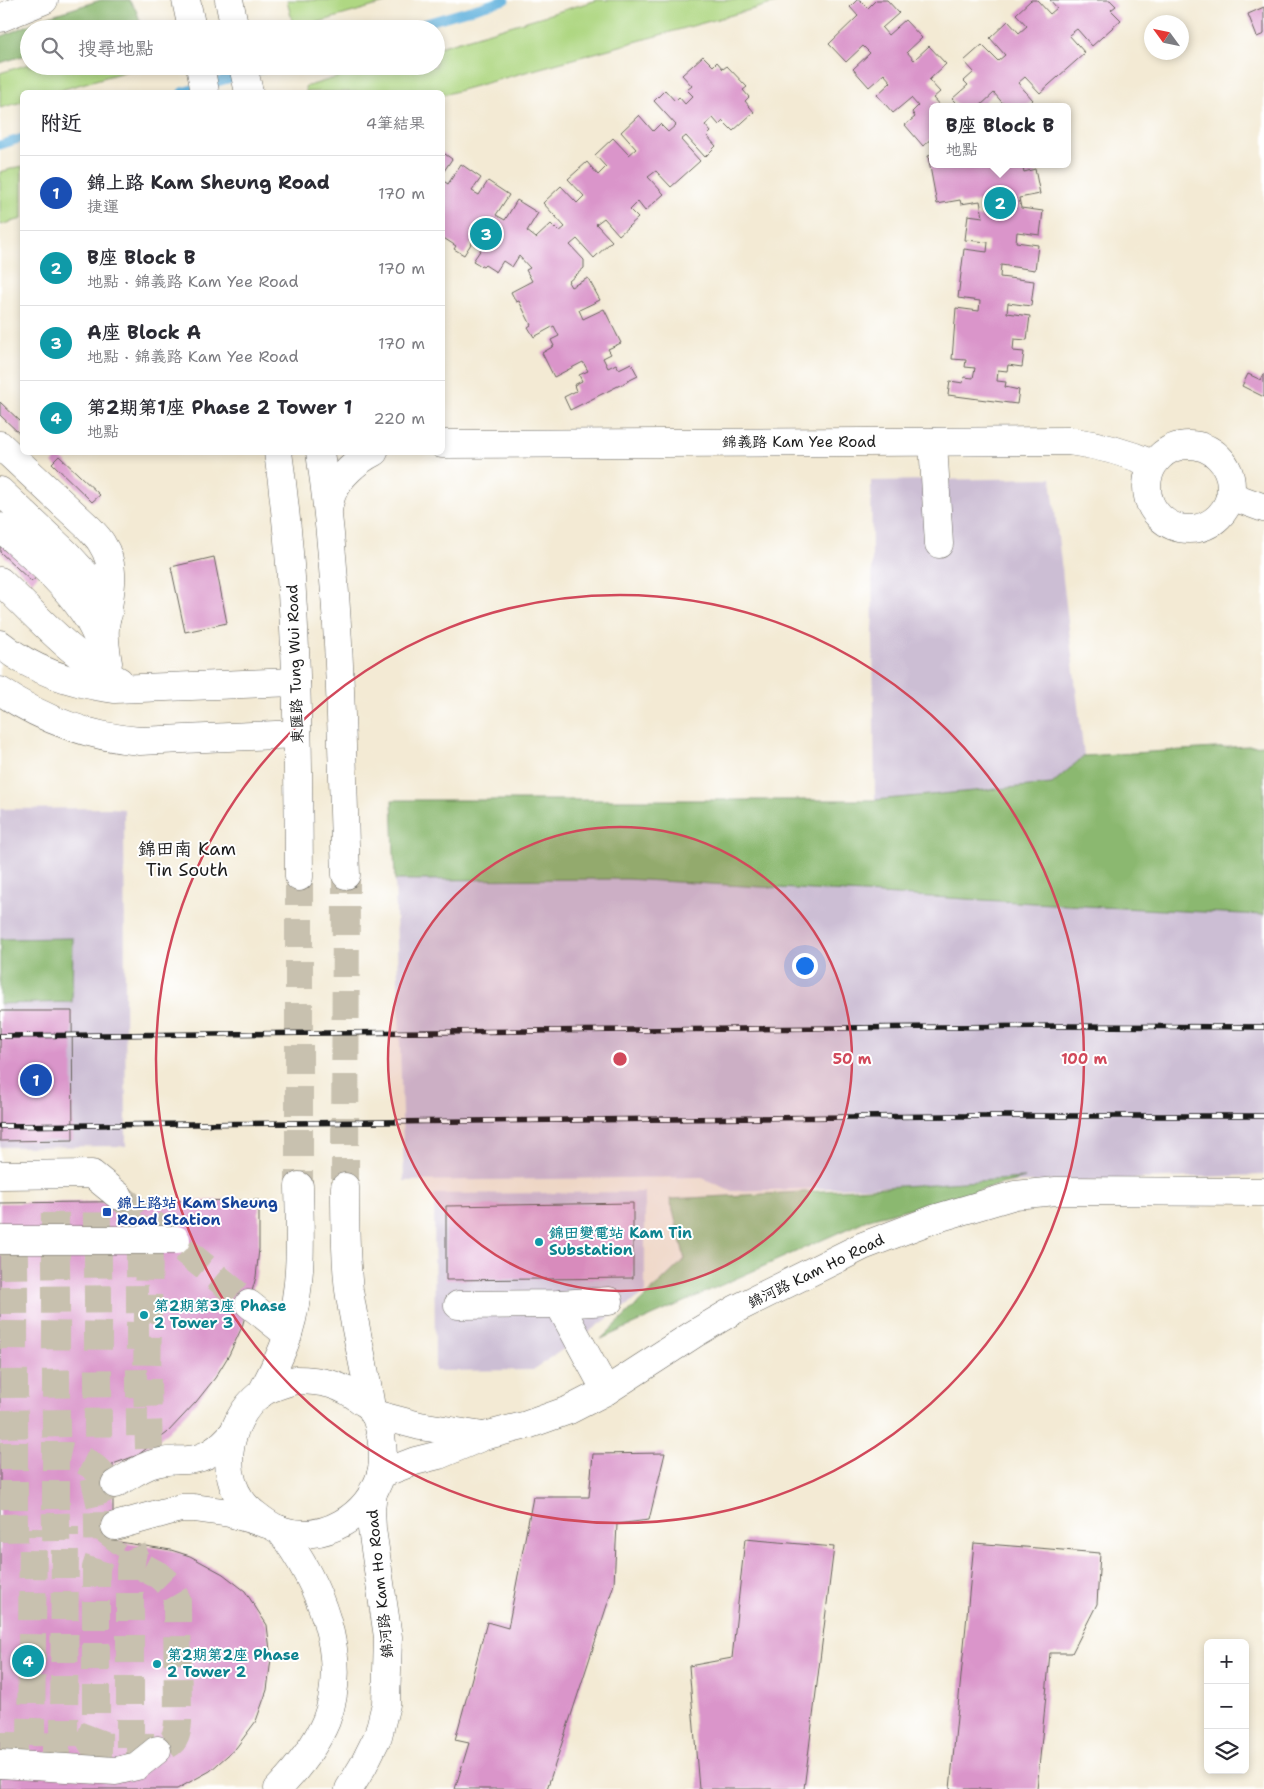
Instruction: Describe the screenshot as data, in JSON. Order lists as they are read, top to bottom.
{
  "streets": {
    "street": ["錦義路 Kam Yee Road", "東匯路 Tung Wui Road", "錦河路 Kam Ho Road"]
  },
  "districts": ["錦田南 Kam Tin South"],
  "places": {
    "transit": ["錦上路站 Kam Sheung Road Station"],
    "other": ["錦田變電站 Kam Tin Substation", "第2期第3座 Phase 2 Tower 3", "第2期第2座 Phase 2 Tower 2"]
  },
  "north": "top left",
  "page": {
    "search": "搜尋地點",
    "heading": ["附近", "4筆結果"],
    "popup": ["B座 Block B", "地點"],
    "list": [
      {
        "mark": "1",
        "name": "錦上路 Kam Sheung Road",
        "note": "捷運",
        "value": "170 m"
      },
      {
        "mark": "2",
        "name": "B座 Block B",
        "note": "地點 · 錦義路 Kam Yee Road",
        "value": "170 m"
      },
      {
        "mark": "3",
        "name": "A座 Block A",
        "note": "地點 · 錦義路 Kam Yee Road",
        "value": "170 m"
      },
      {
        "mark": "4",
        "name": "第2期第1座 Phase 2 Tower 1",
        "note": "地點",
        "value": "220 m"
      }
    ],
    "pins": [
      "2",
      "3",
      "1",
      "4"
    ],
    "map_buttons": ["+", "−"]
  },
  "rings": ["50 m", "100 m"]
}
